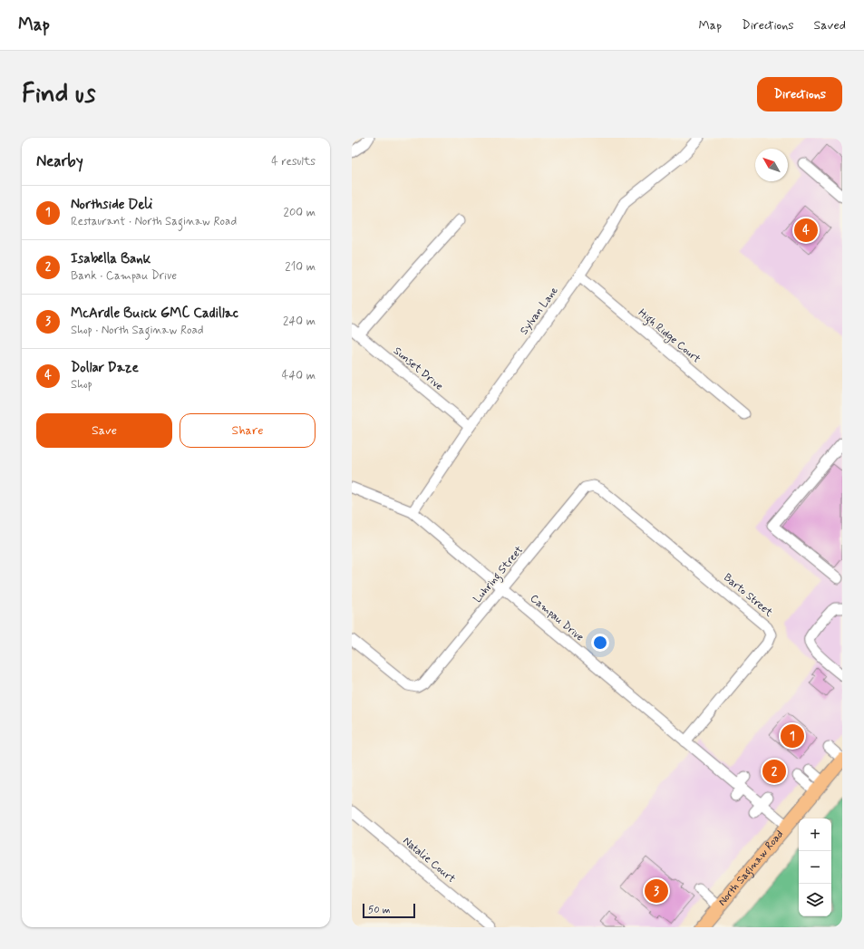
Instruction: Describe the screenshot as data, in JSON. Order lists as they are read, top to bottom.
{
  "streets": {
    "main road": ["North Saginaw Road"],
    "street": [
      "Sylvan Lane",
      "High Ridge Court",
      "Sunset Drive",
      "Luhring Street",
      "Barto Street",
      "Campau Drive",
      "Natalie Court"
    ]
  },
  "crossings": [
    ["Sylvan Lane", "High Ridge Court"],
    ["Sylvan Lane", "Sunset Drive"],
    ["Sylvan Lane", "Campau Drive"],
    ["Luhring Street", "Barto Street"],
    ["Luhring Street", "Campau Drive"],
    ["Barto Street", "Campau Drive"],
    ["Campau Drive", "North Saginaw Road"]
  ],
  "scale_bar": "50 m",
  "north": "top left",
  "page": {
    "header": "Map",
    "nav": ["Map", "Directions", "Saved"],
    "buttons": [
      "Directions",
      ["Save", "Share"]
    ],
    "title": "Find us",
    "heading": ["Nearby", "4 results"],
    "list": [
      {
        "mark": "1",
        "name": "Northside Deli",
        "note": "Restaurant · North Saginaw Road",
        "value": "200 m"
      },
      {
        "mark": "2",
        "name": "Isabella Bank",
        "note": "Bank · Campau Drive",
        "value": "210 m"
      },
      {
        "mark": "3",
        "name": "McArdle Buick GMC Cadillac",
        "note": "Shop · North Saginaw Road",
        "value": "240 m"
      },
      {
        "mark": "4",
        "name": "Dollar Daze",
        "note": "Shop",
        "value": "440 m"
      }
    ],
    "pins": [
      "4",
      "1",
      "2",
      "3"
    ],
    "map_buttons": ["+", "−"],
    "scale": "50 m"
  }
}
